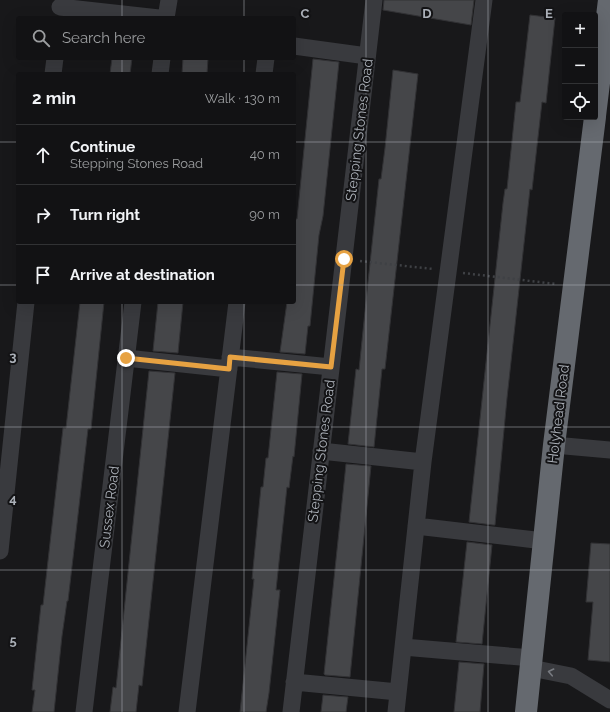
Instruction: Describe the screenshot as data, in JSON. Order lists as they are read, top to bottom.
{
  "streets": {
    "highway": ["Holyhead Road"],
    "street": ["Stepping Stones Road", "Sussex Road"]
  },
  "page": {
    "map_buttons": ["+", "−"],
    "search": "Search here",
    "heading": ["2 min", "Walk · 130 m"],
    "list": [
      ["Continue", "Stepping Stones Road", "40 m"],
      ["Turn right", "90 m"],
      "Arrive at destination"
    ]
  },
  "grid": {
    "columns": ["C", "D", "E"],
    "rows": ["3", "4", "5"]
  }
}
